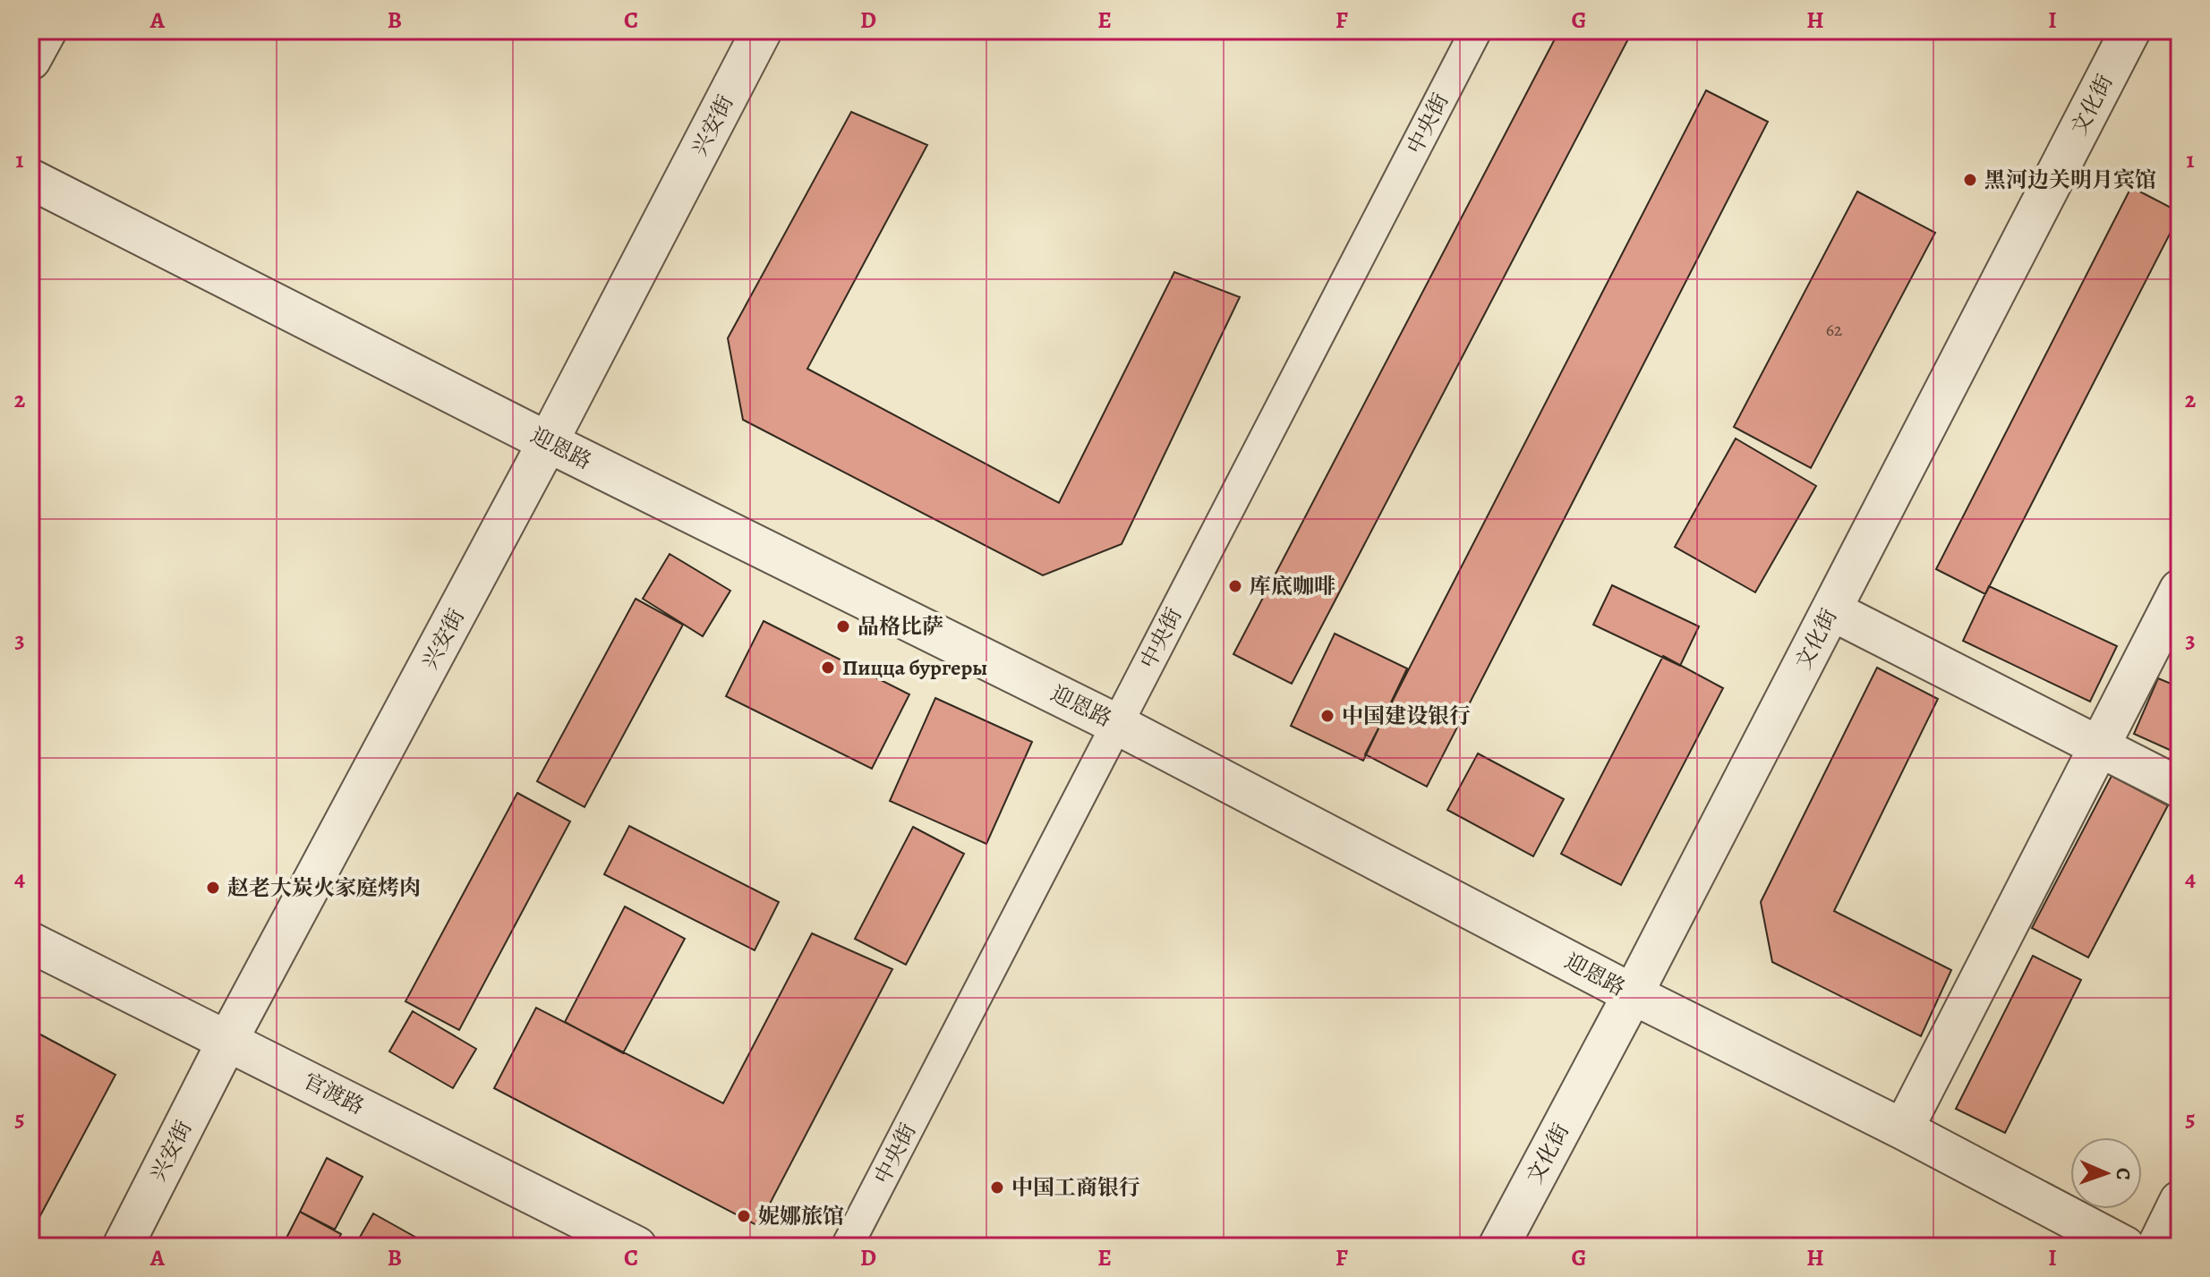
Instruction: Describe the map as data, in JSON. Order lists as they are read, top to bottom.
{
  "streets": {
    "street": [
      "文化街",
      "中央街",
      "兴安街",
      "迎恩路",
      "官渡路"
    ]
  },
  "crossings": [
    ["文化街", "迎恩路"],
    ["中央街", "迎恩路"],
    ["兴安街", "迎恩路"],
    ["兴安街", "官渡路"]
  ],
  "places": [
    "黑河边关明月宾馆",
    "库底咖啡",
    "品格比萨",
    "Пицца бургеры",
    "中国建设银行",
    "赵老大炭火家庭烤肉",
    "中国工商银行",
    "妮娜旅馆"
  ],
  "house_numbers": ["62"],
  "north": "right",
  "grid": {
    "columns": [
      "A",
      "B",
      "C",
      "D",
      "E",
      "F",
      "G",
      "H",
      "I"
    ],
    "rows": [
      "1",
      "2",
      "3",
      "4",
      "5"
    ]
  }
}
